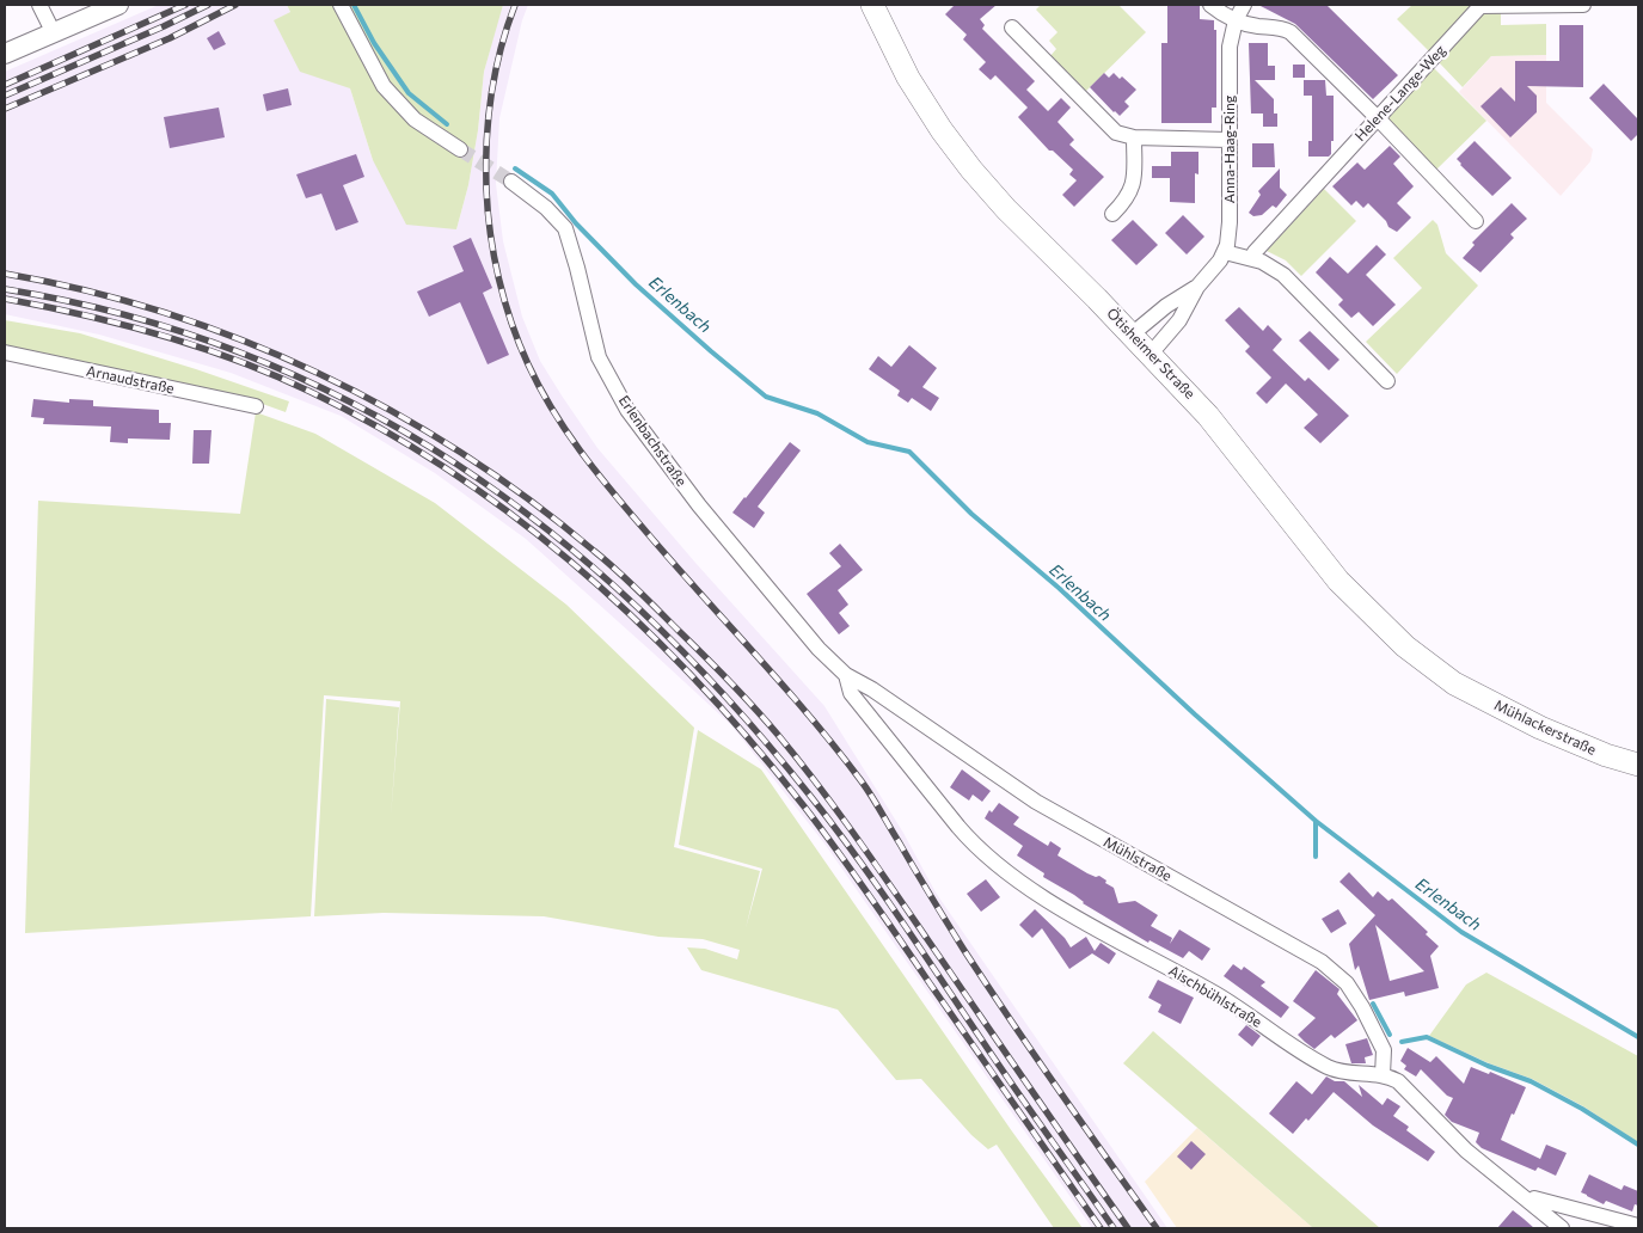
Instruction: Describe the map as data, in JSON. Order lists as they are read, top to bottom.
{
  "streets": {
    "main road": ["Ötisheimer Straße", "Mühlackerstraße"],
    "street": [
      "Helene-Lange-Weg",
      "Anna-Haag-Ring",
      "Arnaudstraße",
      "Erlenbachstraße",
      "Mühlstraße",
      "Aischbühlstraße"
    ]
  },
  "crossings": [
    ["Anna-Haag-Ring", "Ötisheimer Straße"],
    ["Ötisheimer Straße", "Mühlackerstraße"],
    ["Erlenbachstraße", "Mühlstraße"],
    ["Erlenbachstraße", "Aischbühlstraße"],
    ["Mühlstraße", "Aischbühlstraße"]
  ],
  "water": ["Erlenbach"]
}
